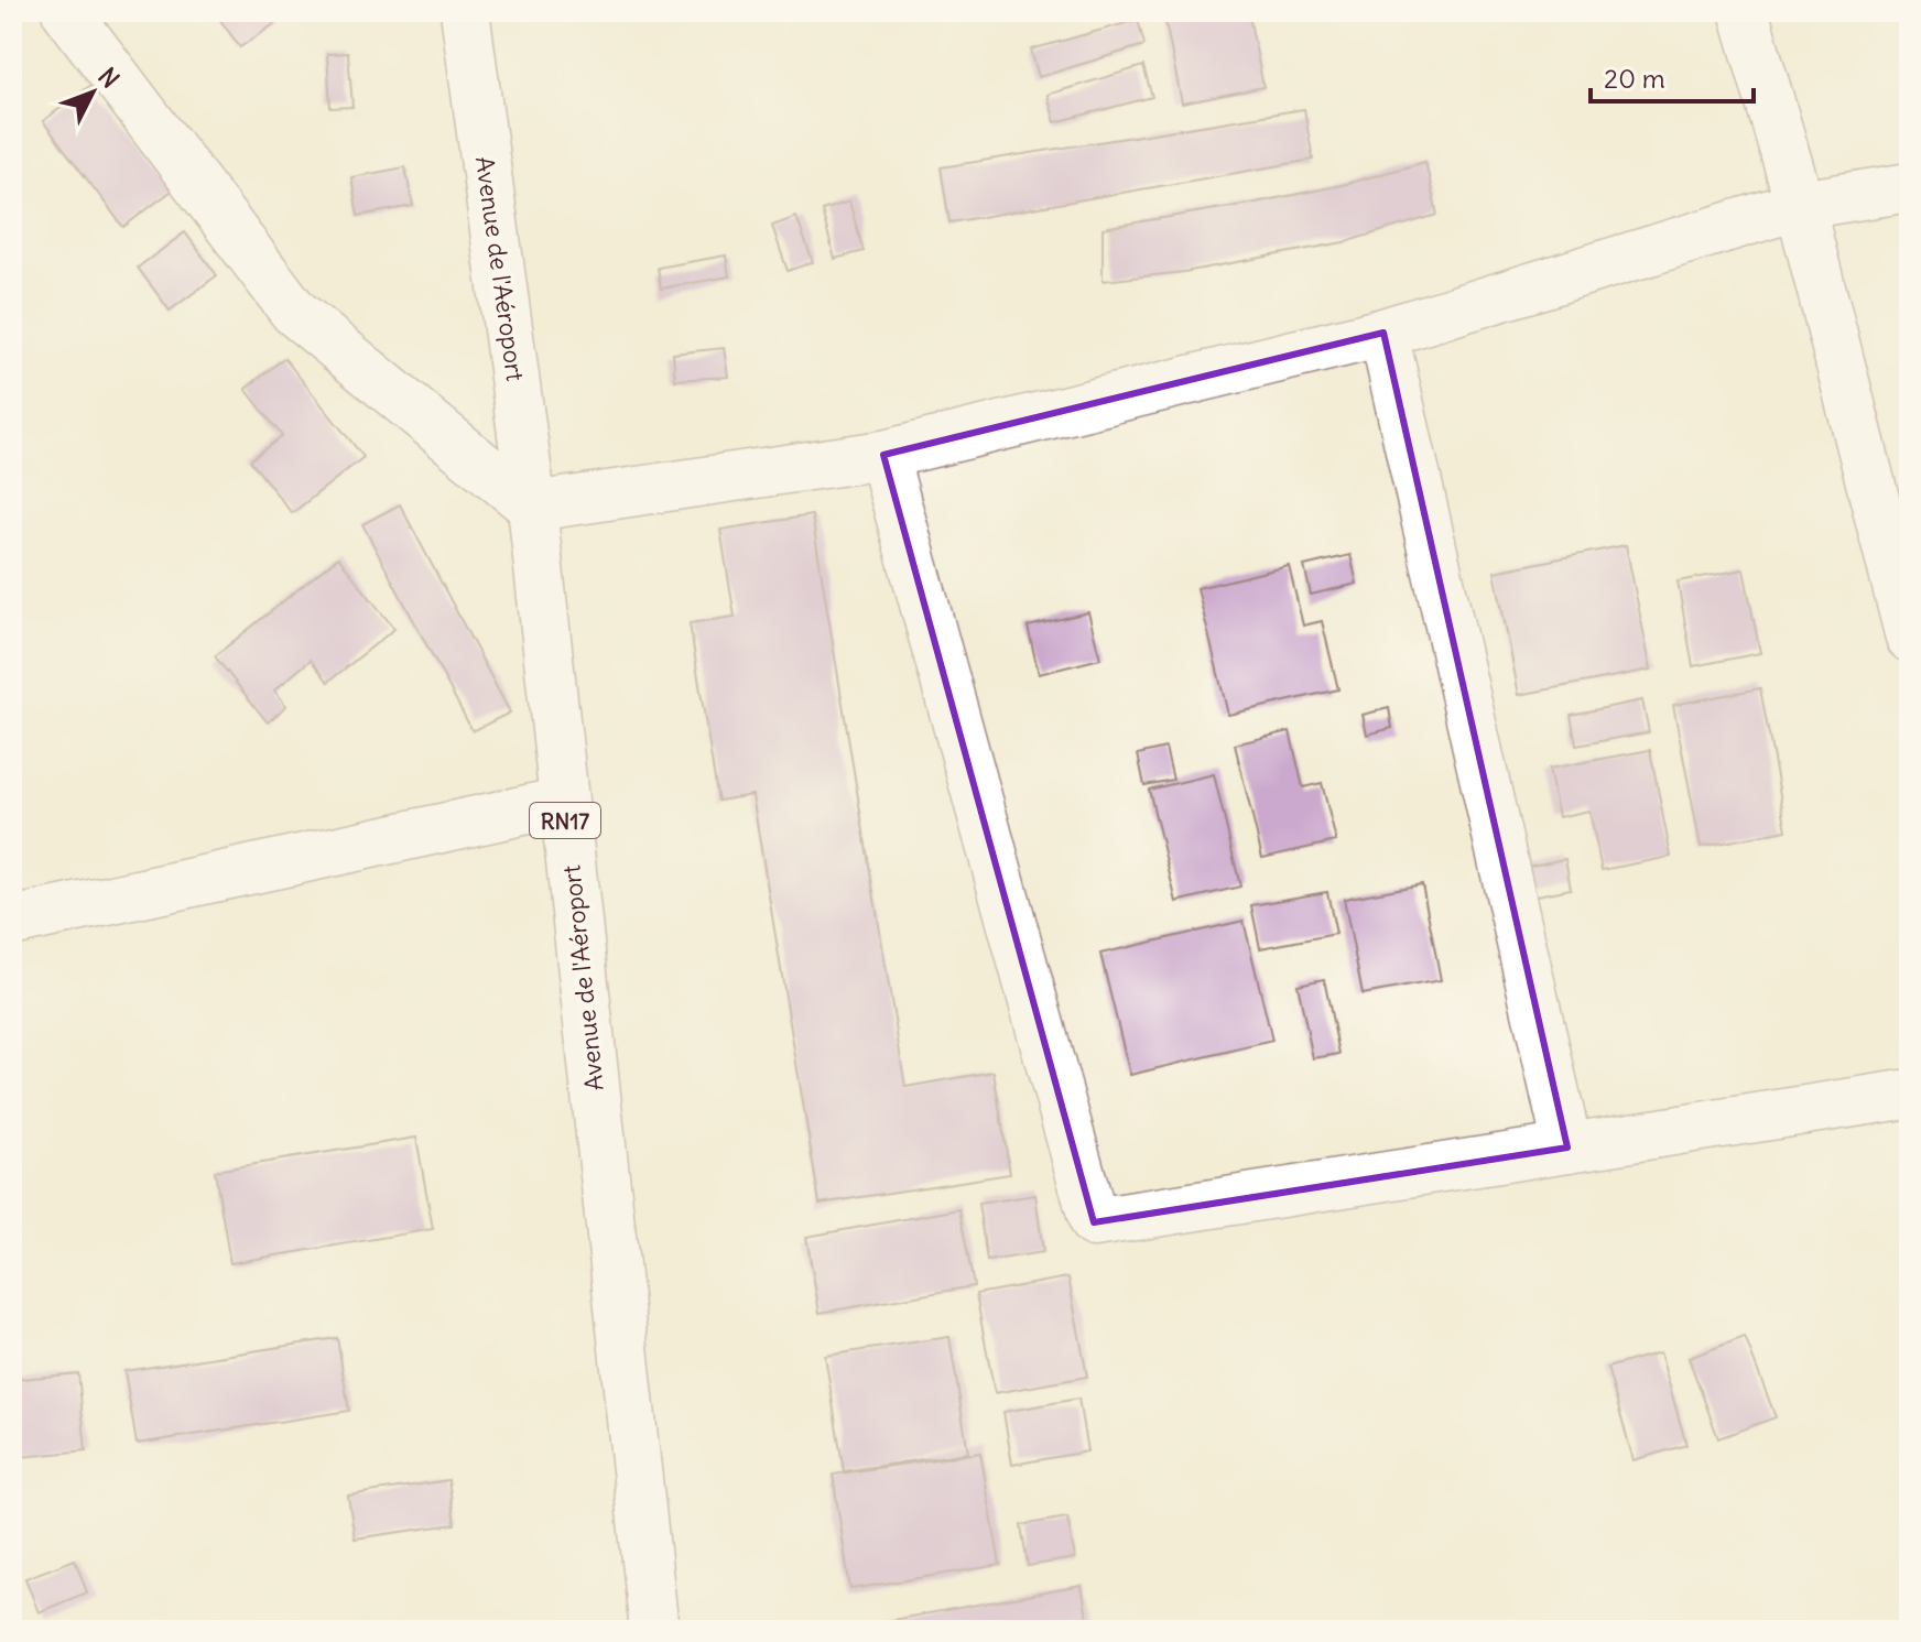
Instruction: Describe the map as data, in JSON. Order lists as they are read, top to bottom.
{
  "streets": {
    "street": ["Avenue de l'Aéroport", "RN17"]
  },
  "scale_bar": "20 m",
  "north": "top right"
}
